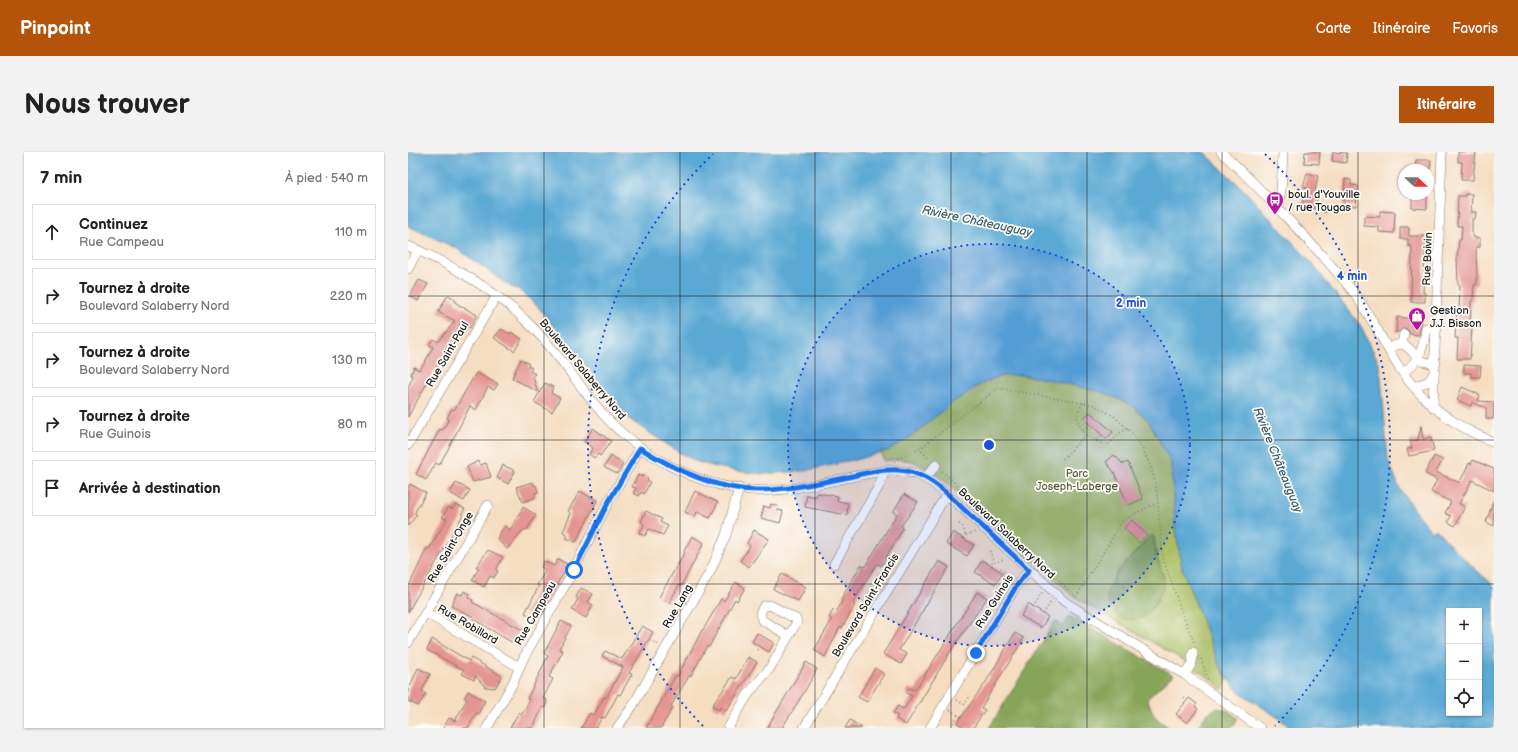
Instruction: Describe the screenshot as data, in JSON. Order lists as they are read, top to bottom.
{
  "streets": {
    "street": [
      "Rue Boivin",
      "Rue Saint-Paul",
      "Boulevard Salaberry Nord",
      "Rue Saint-Onge",
      "Rue Guinois",
      "Boulevard Saint-Francis",
      "Rue Lang",
      "Rue Campeau",
      "Rue Robillard"
    ]
  },
  "crossings": [
    ["Rue Saint-Paul", "Boulevard Salaberry Nord"],
    ["Boulevard Salaberry Nord", "Rue Guinois"],
    ["Boulevard Salaberry Nord", "Boulevard Saint-Francis"],
    ["Boulevard Salaberry Nord", "Rue Lang"],
    ["Boulevard Salaberry Nord", "Rue Campeau"],
    ["Rue Saint-Onge", "Rue Robillard"],
    ["Rue Campeau", "Rue Robillard"]
  ],
  "water": ["Rivière Châteauguay"],
  "parks": ["Parc Joseph-Laberge"],
  "places": {
    "bus stop": ["boul. d'Youville / rue Tougas"],
    "shop": ["Gestion J.J. Bisson"]
  },
  "north": "right",
  "page": {
    "header": "Pinpoint",
    "nav": ["Carte", "Itinéraire", "Favoris"],
    "buttons": "Itinéraire",
    "title": "Nous trouver",
    "heading": ["7 min", "À pied · 540 m"],
    "list": [
      ["Continuez", "Rue Campeau", "110 m"],
      ["Tournez à droite", "Boulevard Salaberry Nord", "220 m"],
      ["Tournez à droite", "Boulevard Salaberry Nord", "130 m"],
      ["Tournez à droite", "Rue Guinois", "80 m"],
      "Arrivée à destination"
    ],
    "map_buttons": ["+", "−"]
  },
  "rings": ["4 min", "2 min"]
}
